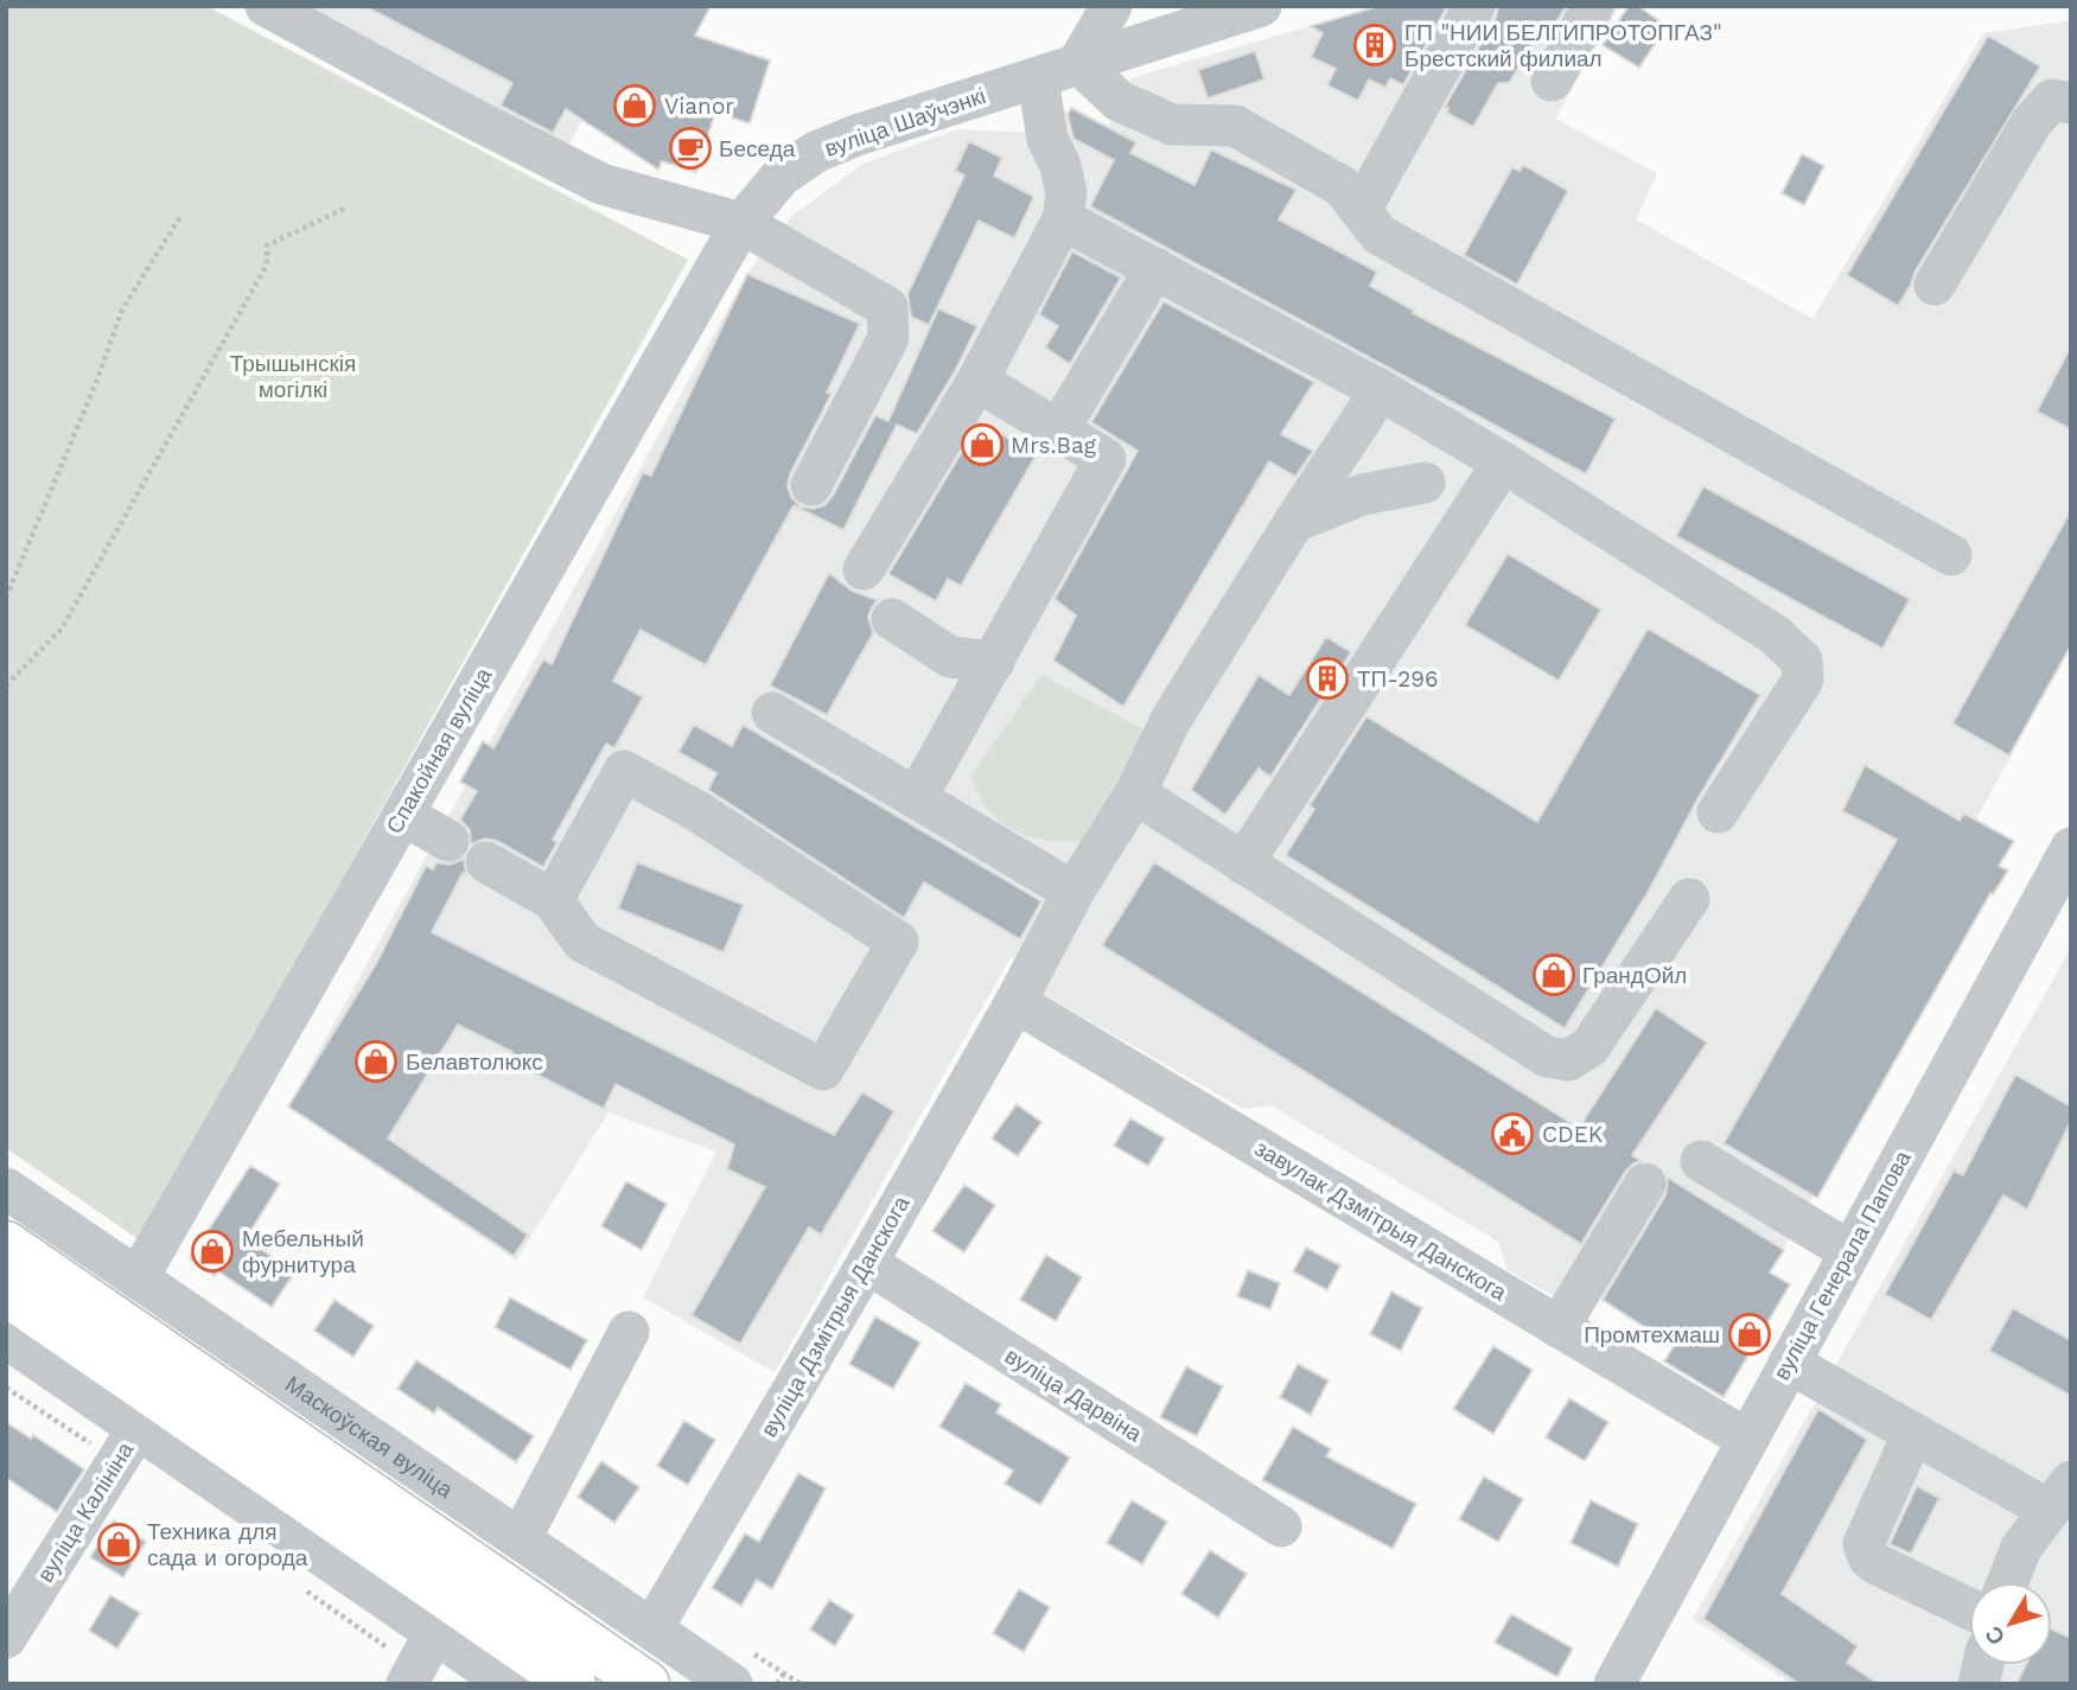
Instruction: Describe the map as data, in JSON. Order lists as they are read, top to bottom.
{
  "streets": {
    "main road": ["Маскоўская вуліца"],
    "street": [
      "вуліца Шаўчэнкі",
      "Спакойная вуліца",
      "завулак Дзмітрыя Данскога",
      "вуліца Генерала Папова",
      "вуліца Дзмітрыя Данскога",
      "вуліца Дарвіна",
      "вуліца Калініна"
    ]
  },
  "crossings": [
    ["вуліца Шаўчэнкі", "Спакойная вуліца"],
    ["Спакойная вуліца", "Маскоўская вуліца"],
    ["завулак Дзмітрыя Данскога", "вуліца Генерала Папова"],
    ["завулак Дзмітрыя Данскога", "вуліца Дзмітрыя Данскога"],
    ["вуліца Дзмітрыя Данскога", "вуліца Дарвіна"],
    ["вуліца Дзмітрыя Данскога", "Маскоўская вуліца"]
  ],
  "parks": ["Трышынскія могілкі"],
  "places": {
    "building": ["ГП \"НИИ БЕЛГИПРОТОПГАЗ\" Брестский филиал", "ТП-296"],
    "shop": [
      "Vianor",
      "Mrs.Bag",
      "ГрандОйл",
      "Белавтолюкс",
      "Мебельный фурнитура",
      "Промтехмаш",
      "Техника для сада и огорода"
    ],
    "cafe": ["Беседа"],
    "public building": ["CDEK"]
  },
  "north": "bottom left"
}
